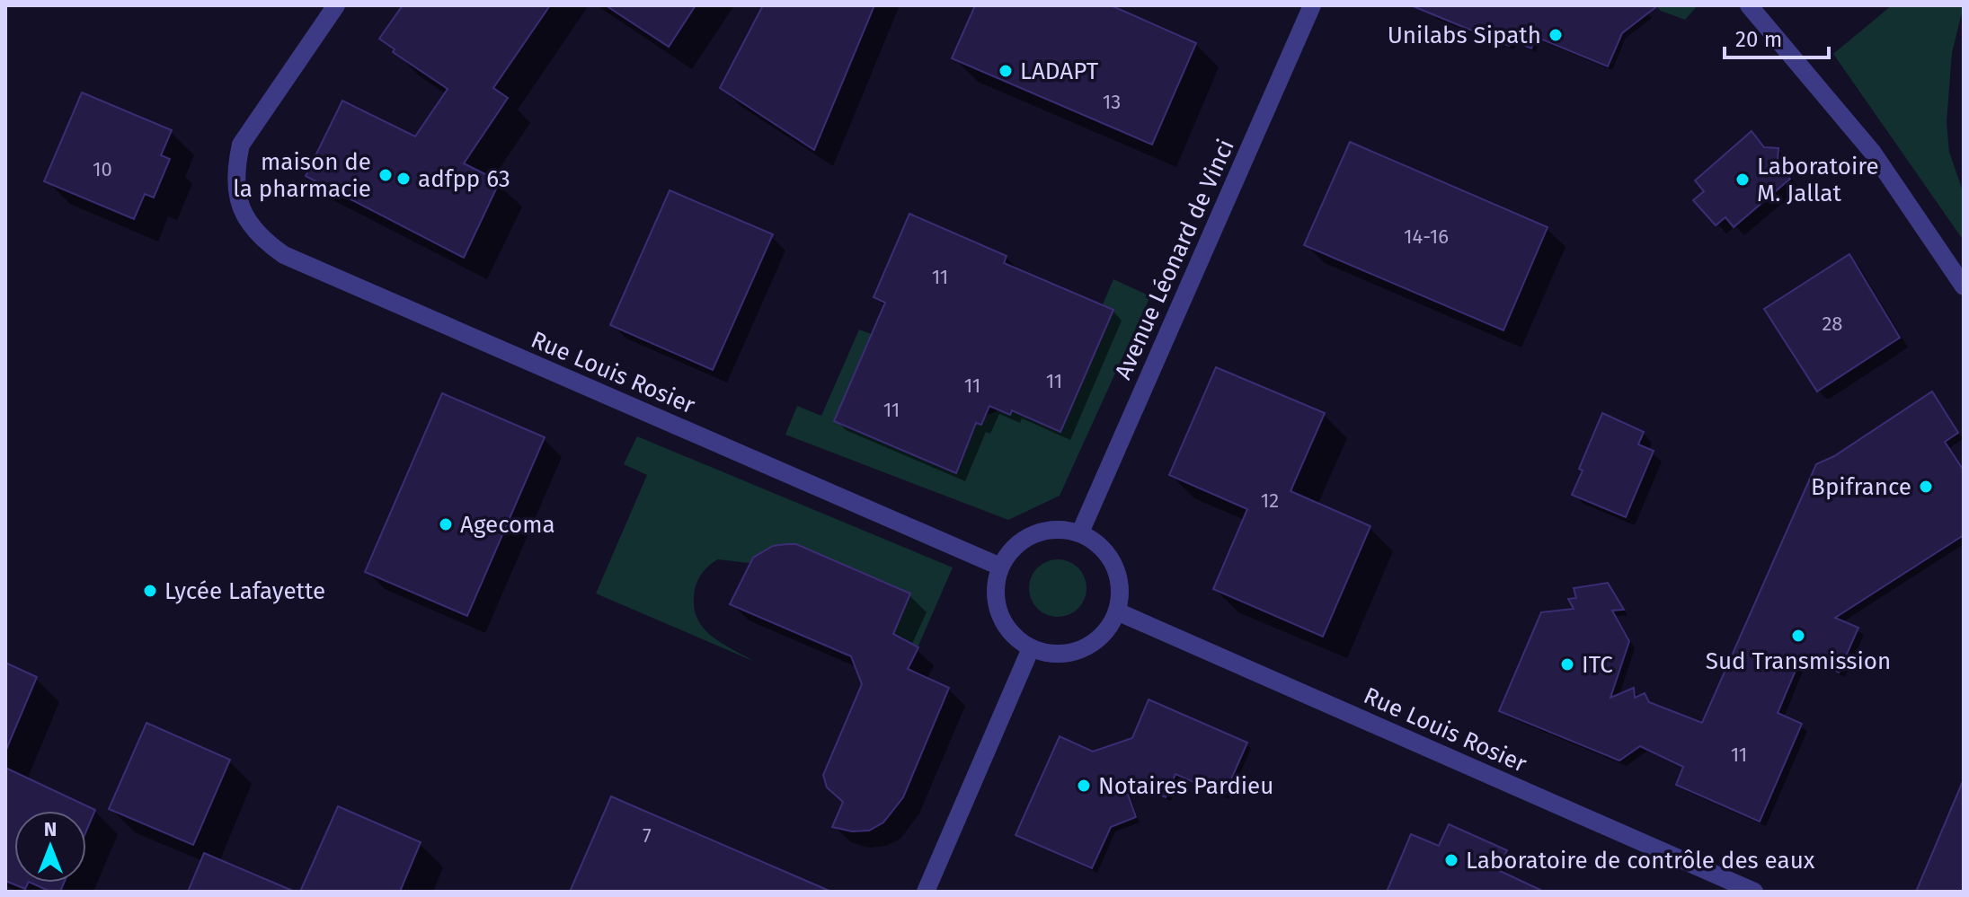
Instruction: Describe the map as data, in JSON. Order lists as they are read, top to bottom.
{
  "streets": {
    "street": ["Avenue Léonard de Vinci", "Rue Louis Rosier"]
  },
  "crossings": [
    ["Avenue Léonard de Vinci", "Rue Louis Rosier"]
  ],
  "places": [
    "Unilabs Sipath",
    "LADAPT",
    "maison de la pharmacie",
    "adfpp 63",
    "Laboratoire M. Jallat",
    "Bpifrance",
    "Agecoma",
    "Lycée Lafayette",
    "Sud Transmission",
    "ITC",
    "Notaires Pardieu",
    "Laboratoire de contrôle des eaux"
  ],
  "house_numbers": [
    "13",
    "10",
    "14-16",
    "11",
    "28",
    "11",
    "11",
    "11",
    "12",
    "11",
    "7"
  ],
  "scale_bar": "20 m",
  "north": "top"
}
